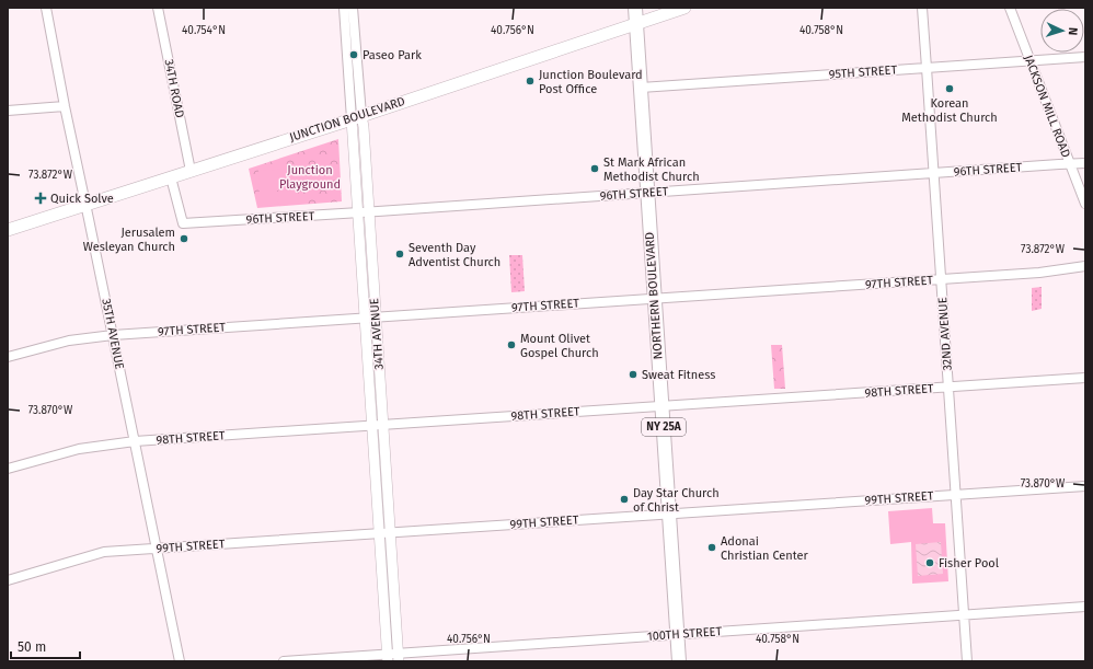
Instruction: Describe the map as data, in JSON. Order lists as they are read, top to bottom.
{
  "streets": {
    "main road": ["JUNCTION BOULEVARD", "NORTHERN BOULEVARD", "NY 25A"],
    "street": [
      "95TH STREET",
      "34TH ROAD",
      "JACKSON MILL ROAD",
      "96TH STREET",
      "97TH STREET",
      "35TH AVENUE",
      "34TH AVENUE",
      "32ND AVENUE",
      "98TH STREET",
      "99TH STREET",
      "100TH STREET"
    ]
  },
  "crossings": [
    ["95TH STREET", "JACKSON MILL ROAD"],
    ["95TH STREET", "NORTHERN BOULEVARD"],
    ["95TH STREET", "32ND AVENUE"],
    ["34TH ROAD", "JUNCTION BOULEVARD"],
    ["JACKSON MILL ROAD", "96TH STREET"],
    ["JUNCTION BOULEVARD", "96TH STREET"],
    ["JUNCTION BOULEVARD", "NORTHERN BOULEVARD"],
    ["JUNCTION BOULEVARD", "35TH AVENUE"],
    ["JUNCTION BOULEVARD", "34TH AVENUE"],
    ["96TH STREET", "NORTHERN BOULEVARD"],
    ["96TH STREET", "34TH AVENUE"],
    ["96TH STREET", "32ND AVENUE"],
    ["97TH STREET", "NORTHERN BOULEVARD"],
    ["97TH STREET", "35TH AVENUE"],
    ["97TH STREET", "34TH AVENUE"],
    ["97TH STREET", "32ND AVENUE"],
    ["NORTHERN BOULEVARD", "98TH STREET"],
    ["NORTHERN BOULEVARD", "99TH STREET"],
    ["NORTHERN BOULEVARD", "100TH STREET"],
    ["35TH AVENUE", "98TH STREET"],
    ["35TH AVENUE", "99TH STREET"],
    ["34TH AVENUE", "98TH STREET"],
    ["34TH AVENUE", "99TH STREET"],
    ["34TH AVENUE", "100TH STREET"],
    ["32ND AVENUE", "98TH STREET"],
    ["32ND AVENUE", "99TH STREET"],
    ["32ND AVENUE", "100TH STREET"]
  ],
  "parks": ["Junction Playground"],
  "places": {
    "other": [
      "Paseo Park",
      "Junction Boulevard Post Office",
      "Korean Methodist Church",
      "St Mark African Methodist Church",
      "Jerusalem Wesleyan Church",
      "Seventh Day Adventist Church",
      "Mount Olivet Gospel Church",
      "Sweat Fitness",
      "Day Star Church of Christ",
      "Adonai Christian Center",
      "Fisher Pool"
    ],
    "health": ["Quick Solve"]
  },
  "scale_bar": "50 m",
  "north": "right",
  "coordinates": [
    "40.754°N",
    "40.756°N",
    "40.758°N",
    "73.872°W",
    "73.870°W"
  ]
}
